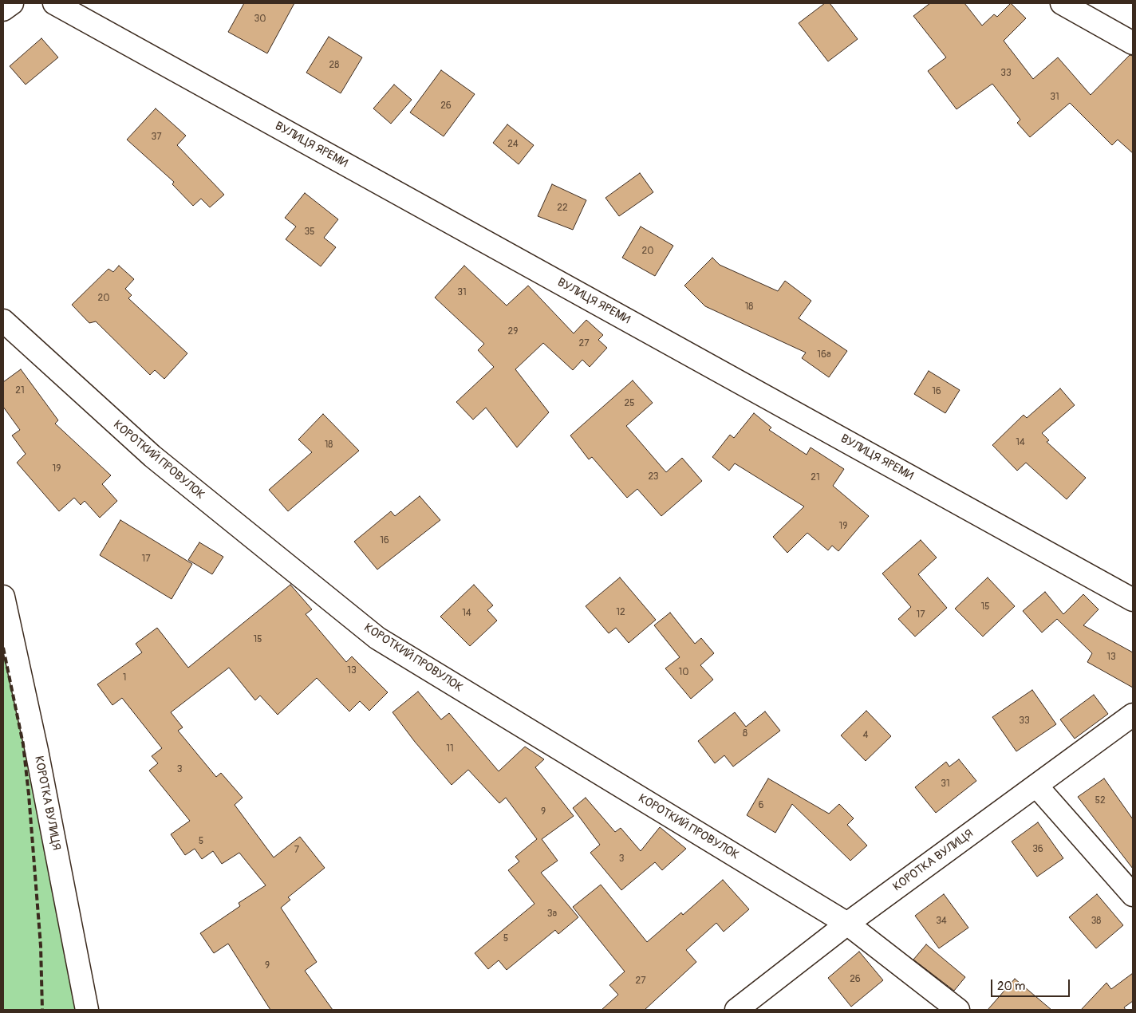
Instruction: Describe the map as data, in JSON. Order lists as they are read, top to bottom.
{
  "streets": {
    "street": ["ВУЛИЦЯ ЯРЕМИ", "КОРОТКИЙ ПРОВУЛОК", "КОРОТКА ВУЛИЦЯ"]
  },
  "crossings": [
    ["КОРОТКИЙ ПРОВУЛОК", "КОРОТКА ВУЛИЦЯ"]
  ],
  "house_numbers": [
    "30",
    "28",
    "33",
    "31",
    "26",
    "37",
    "24",
    "22",
    "35",
    "20",
    "31",
    "20",
    "18",
    "29",
    "27",
    "16а",
    "21",
    "16",
    "25",
    "14",
    "18",
    "19",
    "23",
    "21",
    "19",
    "16",
    "17",
    "15",
    "12",
    "14",
    "17",
    "15",
    "13",
    "13",
    "10",
    "1",
    "33",
    "8",
    "4",
    "11",
    "3",
    "31",
    "52",
    "6",
    "9",
    "5",
    "36",
    "7",
    "3",
    "3а",
    "34",
    "38",
    "5",
    "9",
    "26",
    "27"
  ],
  "scale_bar": "20 m"
}
